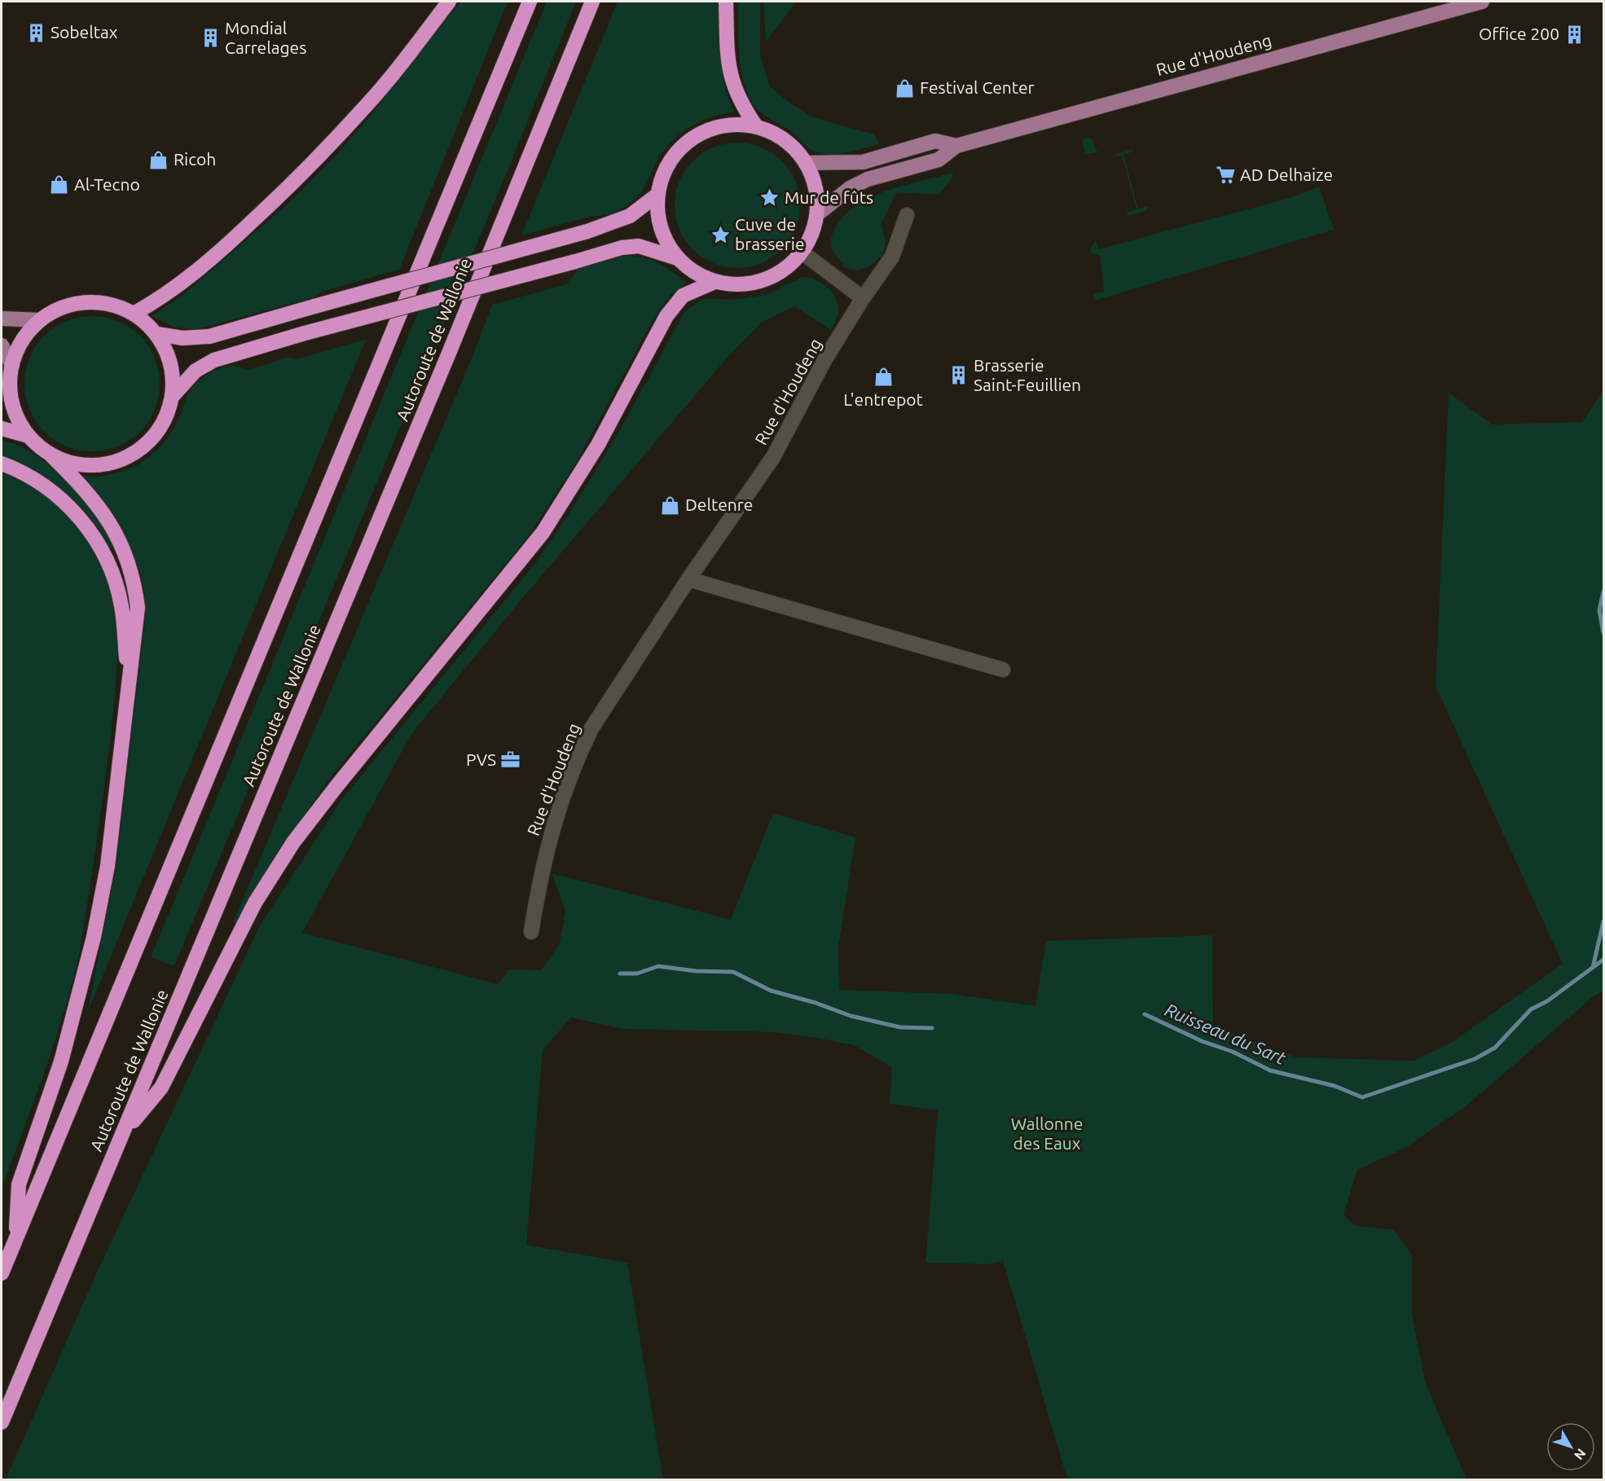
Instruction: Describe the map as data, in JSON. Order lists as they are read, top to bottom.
{
  "streets": {
    "highway": ["Autoroute de Wallonie"],
    "main road": ["Rue d'Houdeng"]
  },
  "water": ["Ruisseau du Sart"],
  "parks": ["Wallonne des Eaux"],
  "places": {
    "building": [
      "Sobeltax",
      "Office 200",
      "Mondial Carrelages",
      "Brasserie Saint-Feuillien"
    ],
    "shop": [
      "Festival Center",
      "Ricoh",
      "Al-Tecno",
      "L'entrepot",
      "Deltenre"
    ],
    "supermarket": ["AD Delhaize"],
    "place": ["Mur de fûts", "Cuve de brasserie"],
    "office": ["PVS"]
  },
  "north": "bottom right"
}
